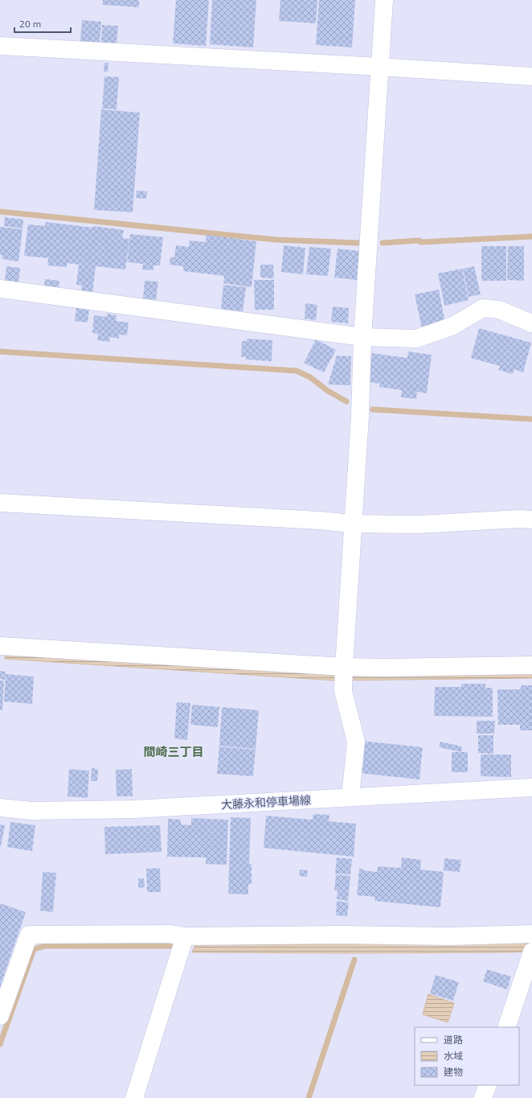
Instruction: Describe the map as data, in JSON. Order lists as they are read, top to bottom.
{
  "streets": {
    "street": ["大藤永和停車場線"]
  },
  "districts": ["間崎三丁目"],
  "legend": ["道路", "水域", "建物"],
  "scale_bar": "20 m"
}
